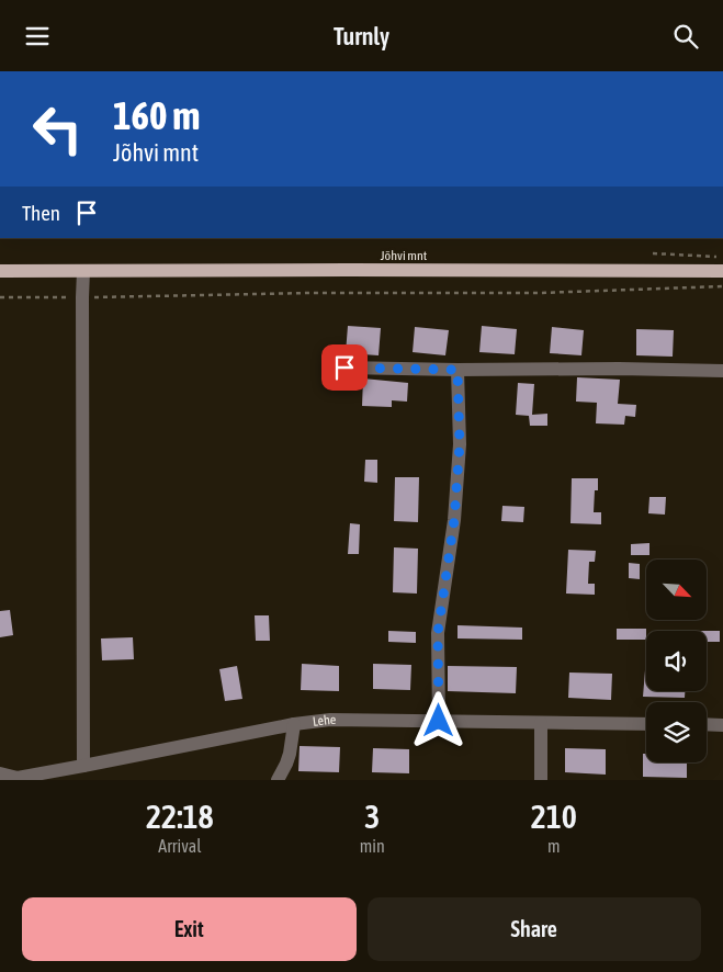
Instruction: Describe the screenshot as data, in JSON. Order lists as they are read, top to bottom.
{
  "streets": {
    "main road": ["Jõhvi mnt"],
    "street": ["Lehe"]
  },
  "north": "bottom right",
  "page": {
    "header": "Turnly",
    "turn": ["160 m", "Jõhvi mnt"],
    "then": "Then",
    "eta": [
      "22:18",
      "Arrival",
      "3",
      "min",
      "210",
      "m"
    ],
    "buttons": ["Exit", "Share"]
  }
}
